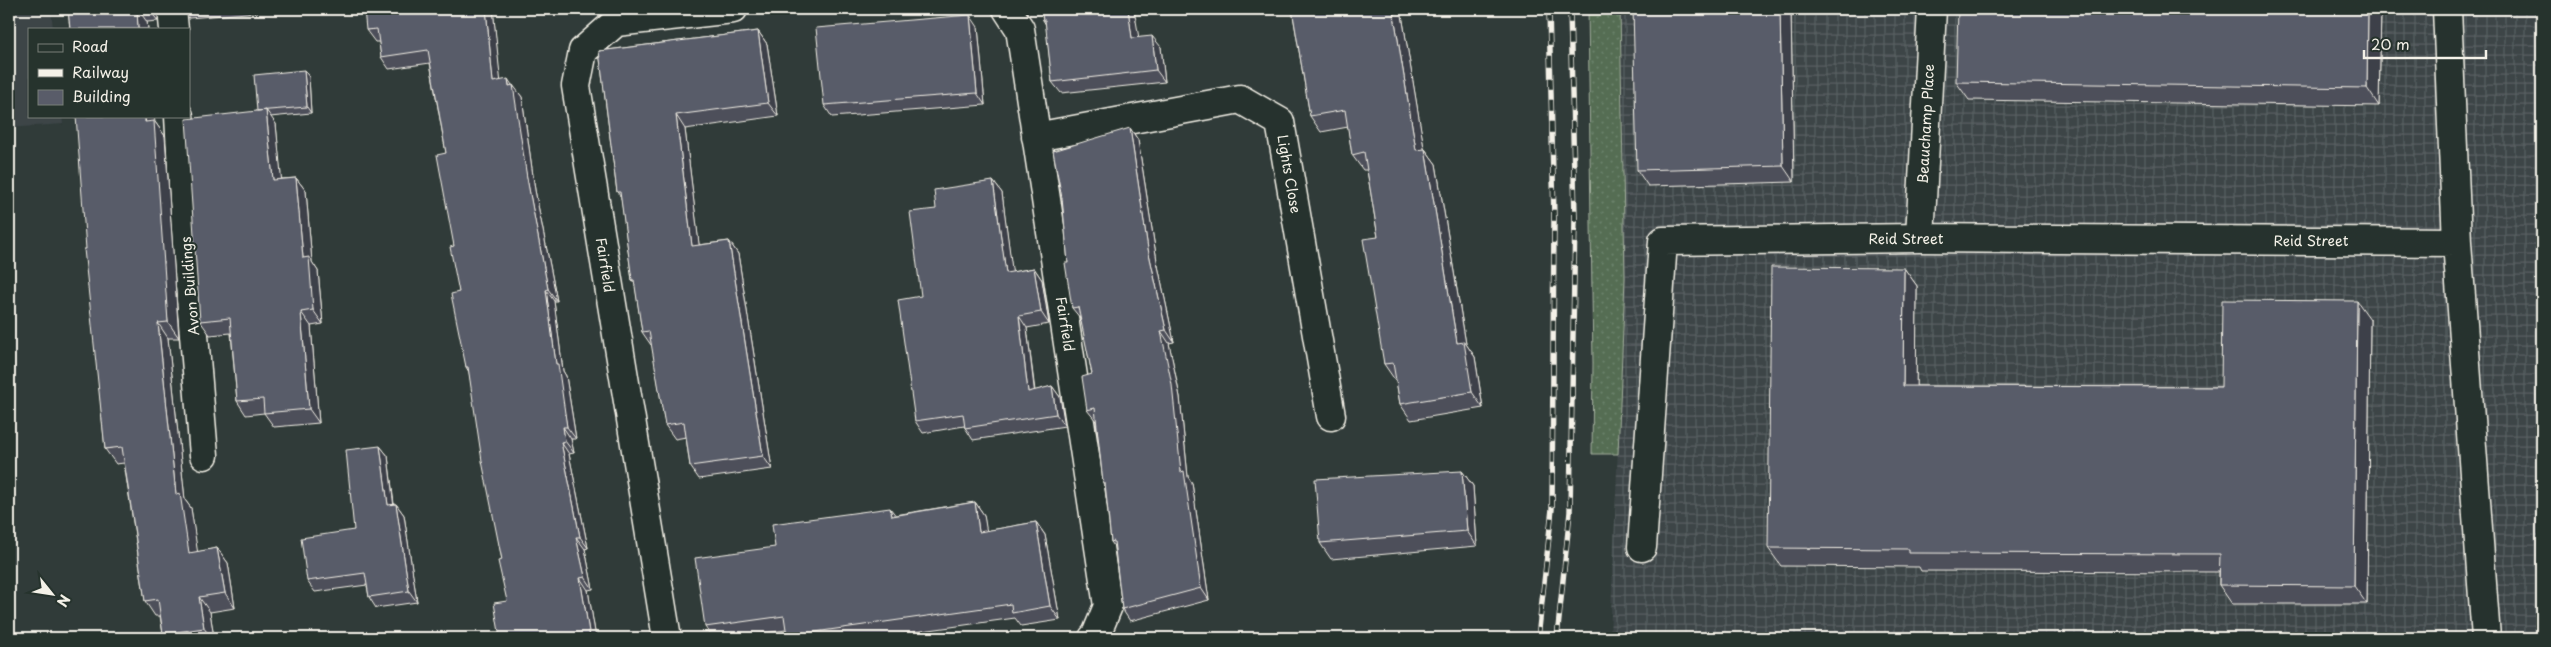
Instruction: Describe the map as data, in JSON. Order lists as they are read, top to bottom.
{
  "streets": {
    "street": [
      "Beauchamp Place",
      "Lights Close",
      "Reid Street",
      "Fairfield",
      "Avon Buildings"
    ]
  },
  "crossings": [
    ["Beauchamp Place", "Reid Street"],
    ["Lights Close", "Fairfield"]
  ],
  "legend": ["Road", "Railway", "Building"],
  "scale_bar": "20 m",
  "north": "bottom right"
}
